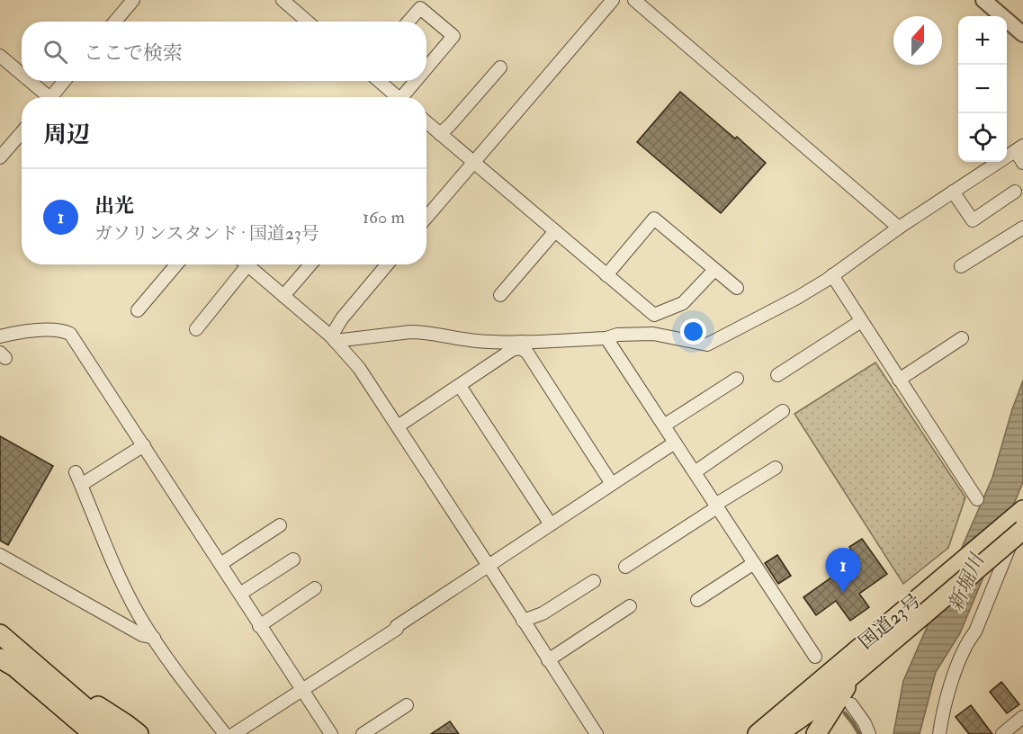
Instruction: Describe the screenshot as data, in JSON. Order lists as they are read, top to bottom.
{
  "streets": {
    "highway": ["国道23号"]
  },
  "water": ["新堀川"],
  "north": "top",
  "page": {
    "map_buttons": ["+", "−"],
    "search": "ここで検索",
    "heading": "周辺",
    "list": [
      {
        "mark": "1",
        "name": "出光",
        "note": "ガソリンスタンド · 国道23号",
        "value": "160 m"
      }
    ],
    "pins": "1"
  }
}
